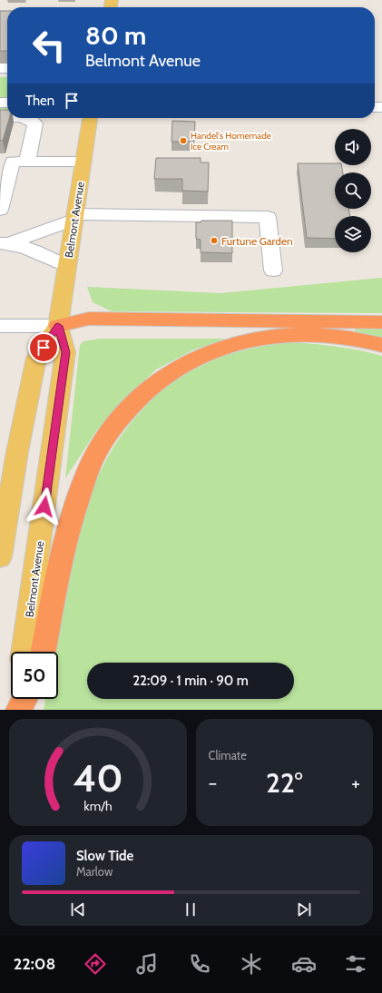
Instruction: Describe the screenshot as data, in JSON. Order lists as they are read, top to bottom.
{
  "streets": {
    "main road": ["Belmont Avenue"]
  },
  "places": ["Handel's Homemade Ice Cream", "Furtune Garden"],
  "page": {
    "turn": ["80 m", "Belmont Avenue"],
    "then": "Then",
    "limit": "50",
    "trip": "22:09 · 1 min · 90 m",
    "tile": "Climate",
    "heat": ["−", "22°", "+"],
    "song": ["Slow Tide", "Marlow"],
    "tabs": "22:08",
    "gauge": ["40", "km/h"]
  }
}
